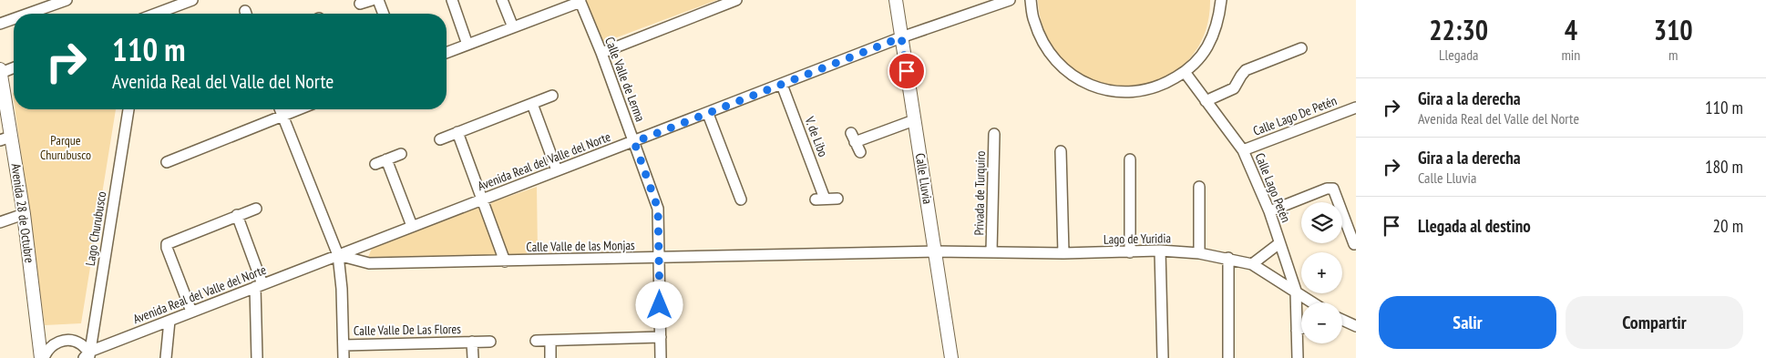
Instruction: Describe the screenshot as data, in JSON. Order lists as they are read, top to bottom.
{
  "streets": {
    "street": [
      "Calle Valle de Lerma",
      "Calle Lago De Petén",
      "V. de Libo",
      "Avenida Real del Valle del Norte",
      "Calle Lluvia",
      "Calle Lago Petén",
      "Privada de Turquiro",
      "Avenida 28 de Octubre",
      "Lago Churubusco",
      "Lago de Yuridia",
      "Calle Valle de las Monjas",
      "Calle Valle De Las Flores"
    ]
  },
  "crossings": [
    ["Calle Valle de Lerma", "Avenida Real del Valle del Norte"],
    ["Calle Valle de Lerma", "Calle Valle de las Monjas"],
    ["Calle Lago De Petén", "Calle Lago Petén"],
    ["V. de Libo", "Avenida Real del Valle del Norte"],
    ["Avenida Real del Valle del Norte", "Calle Lluvia"],
    ["Avenida Real del Valle del Norte", "Lago Churubusco"],
    ["Avenida Real del Valle del Norte", "Calle Valle de las Monjas"],
    ["Calle Lluvia", "Lago de Yuridia"],
    ["Calle Lluvia", "Calle Valle de las Monjas"],
    ["Calle Lago Petén", "Lago de Yuridia"],
    ["Privada de Turquiro", "Lago de Yuridia"],
    ["Lago de Yuridia", "Calle Valle de las Monjas"]
  ],
  "parks": ["Parque Churubusco"],
  "page": {
    "eta": [
      "22:30",
      "Llegada",
      "4",
      "min",
      "310",
      "m"
    ],
    "turn": ["110 m", "Avenida Real del Valle del Norte"],
    "list": [
      {
        "name": "Gira a la derecha",
        "note": "Avenida Real del Valle del Norte",
        "value": "110 m"
      },
      {
        "name": "Gira a la derecha",
        "note": "Calle Lluvia",
        "value": "180 m"
      },
      {
        "name": "Llegada al destino",
        "value": "20 m"
      }
    ],
    "map_buttons": ["+", "−"],
    "buttons": ["Salir", "Compartir"]
  }
}
